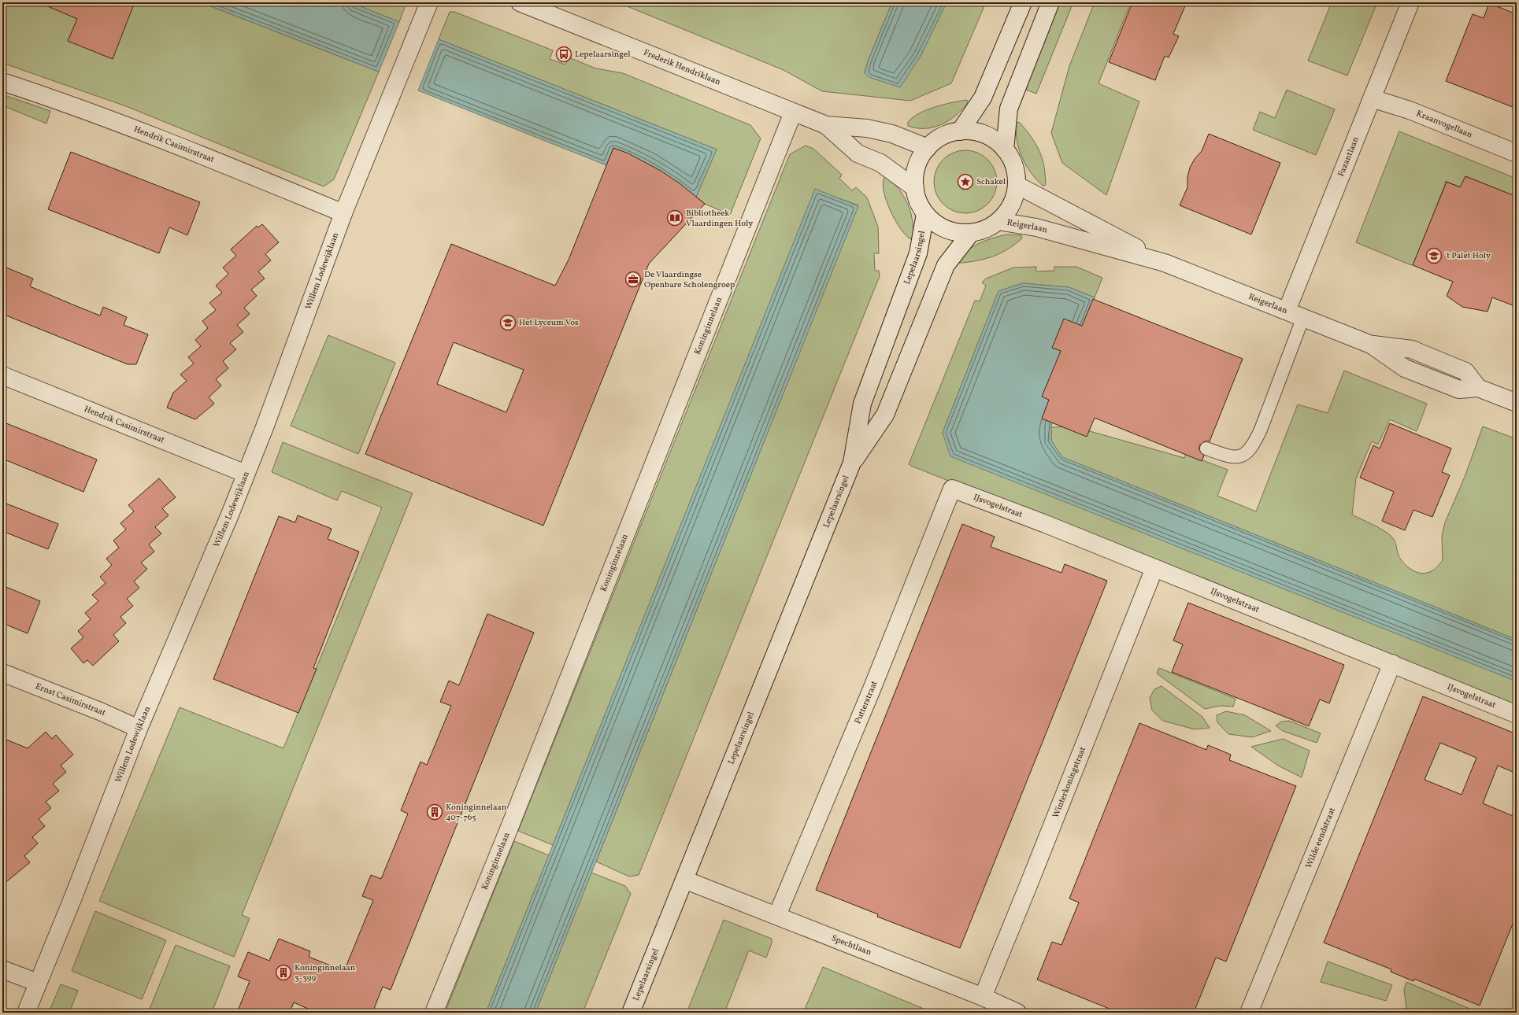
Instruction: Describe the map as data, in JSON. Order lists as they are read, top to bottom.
{
  "streets": {
    "street": [
      "Frederik Hendriklaan",
      "Kraanvogellaan",
      "Hendrik Casimirstraat",
      "Fazantlaan",
      "Reigerlaan",
      "Lepelaarsingel",
      "Willem Lodewijklaan",
      "Koninginnelaan",
      "IJsvogelstraat",
      "Ernst Casimirstraat",
      "Putterstraat",
      "Winterkoningstraat",
      "Wilde eendstraat",
      "Spechtlaan"
    ]
  },
  "crossings": [
    ["Frederik Hendriklaan", "Reigerlaan"],
    ["Frederik Hendriklaan", "Lepelaarsingel"],
    ["Frederik Hendriklaan", "Koninginnelaan"],
    ["Kraanvogellaan", "Fazantlaan"],
    ["Hendrik Casimirstraat", "Willem Lodewijklaan"],
    ["Fazantlaan", "Reigerlaan"],
    ["Reigerlaan", "Lepelaarsingel"],
    ["Lepelaarsingel", "Spechtlaan"],
    ["Willem Lodewijklaan", "Ernst Casimirstraat"],
    ["IJsvogelstraat", "Putterstraat"],
    ["IJsvogelstraat", "Winterkoningstraat"],
    ["IJsvogelstraat", "Wilde eendstraat"],
    ["Putterstraat", "Spechtlaan"],
    ["Winterkoningstraat", "Spechtlaan"]
  ],
  "places": {
    "bus stop": ["Lepelaarsingel"],
    "place": ["Schakel"],
    "library": ["Bibliotheek Vlaardingen Holy"],
    "school or university": ["'t Palet Holy", "Het Lyceum Vos"],
    "office": ["De Vlaardingse Openbare Scholengroep"],
    "building": ["Koninginnelaan 407-765", "Koninginnelaan 3-399"]
  }
}
